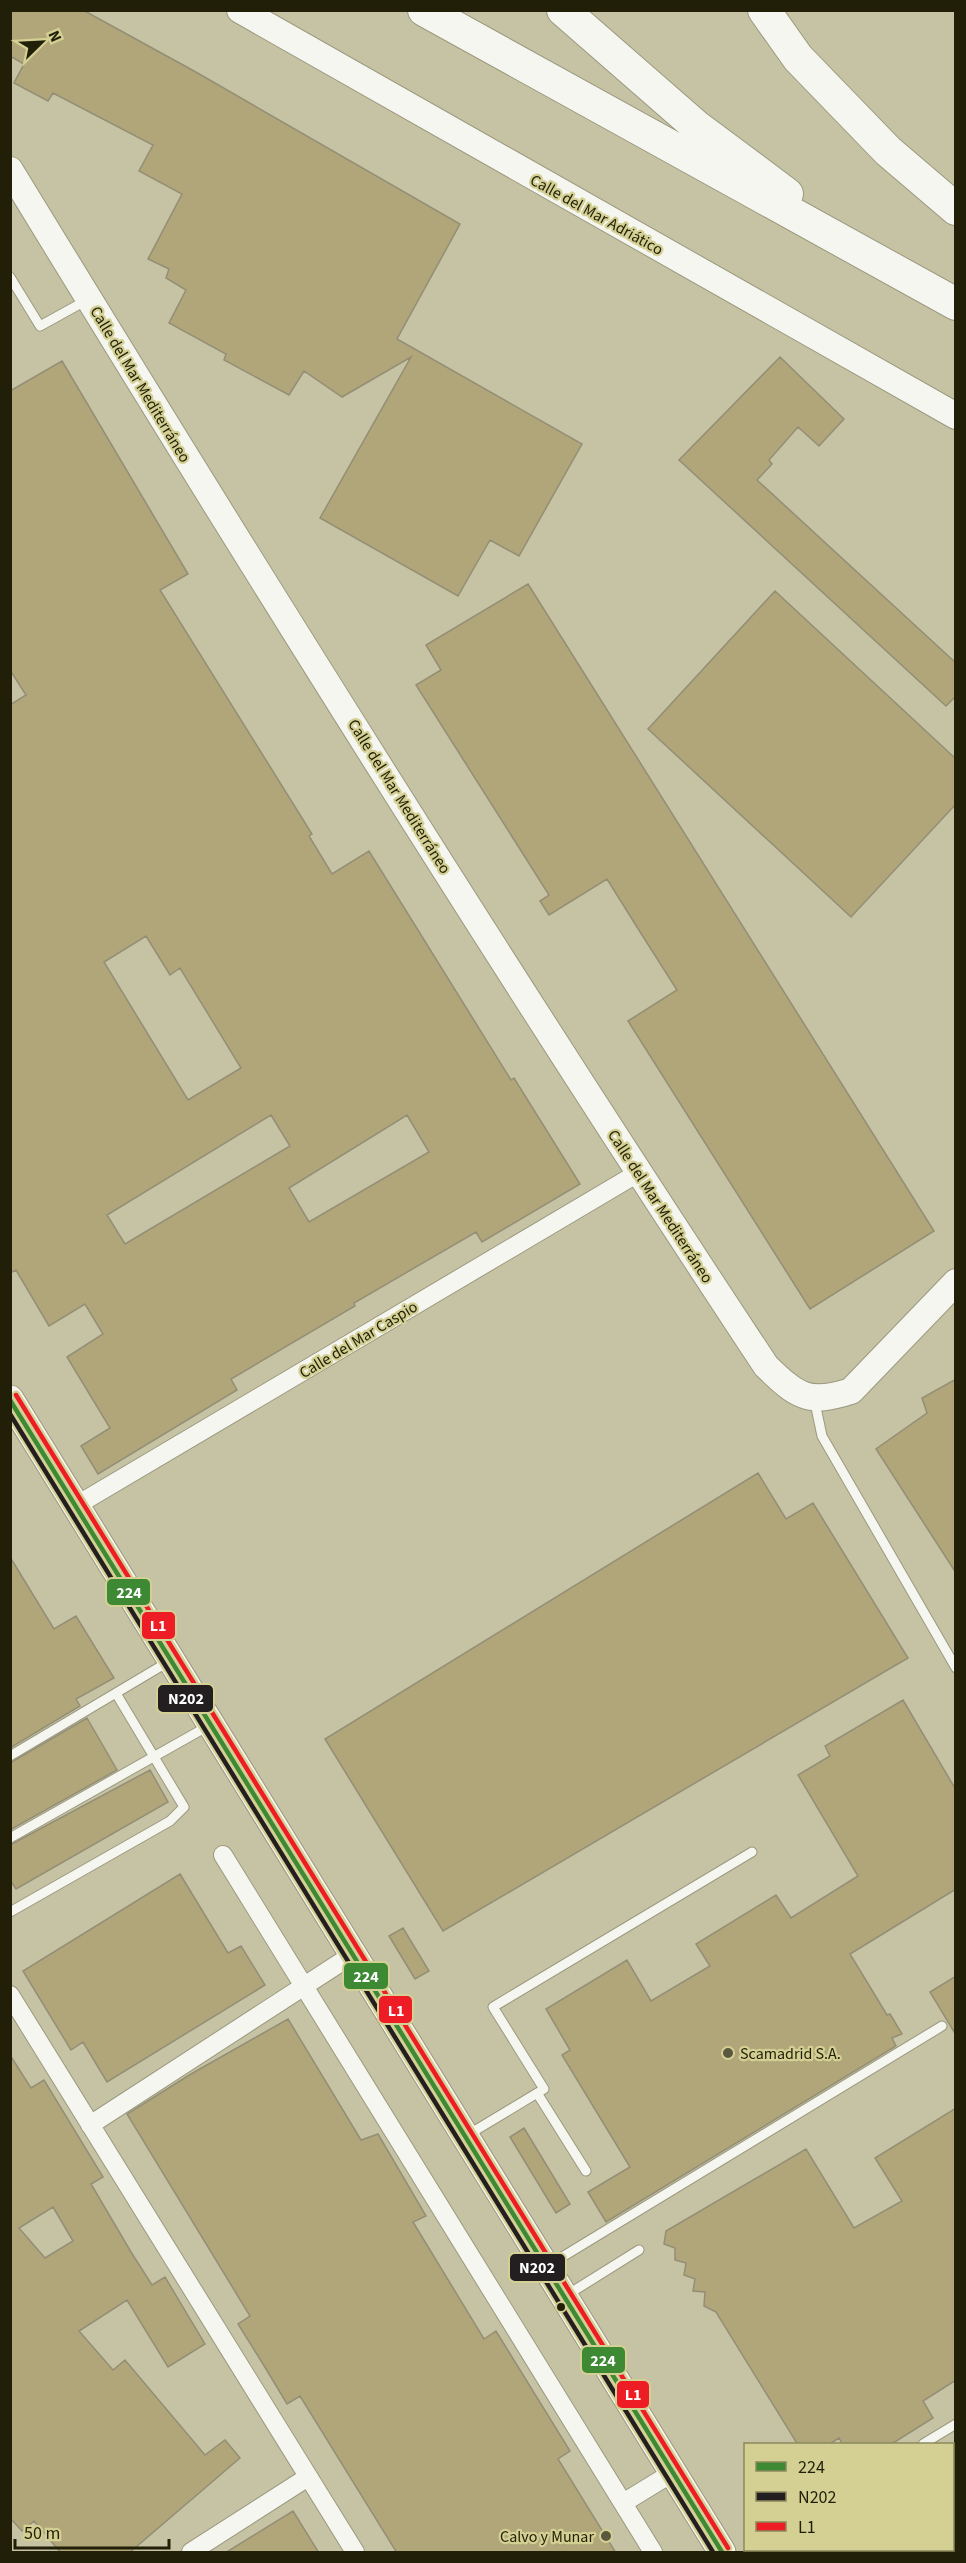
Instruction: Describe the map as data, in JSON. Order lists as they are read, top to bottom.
{
  "streets": {
    "street": ["Calle del Mar Adriático", "Calle del Mar Mediterráneo", "Calle del Mar Caspio"]
  },
  "crossings": [
    ["Calle del Mar Mediterráneo", "Calle del Mar Caspio"]
  ],
  "places": ["Scamadrid S.A.", "Calvo y Munar"],
  "lines": ["transit line L1", "transit line 224", "transit line N202"],
  "legend": ["224", "N202", "L1"],
  "scale_bar": "50 m",
  "north": "top right"
}
